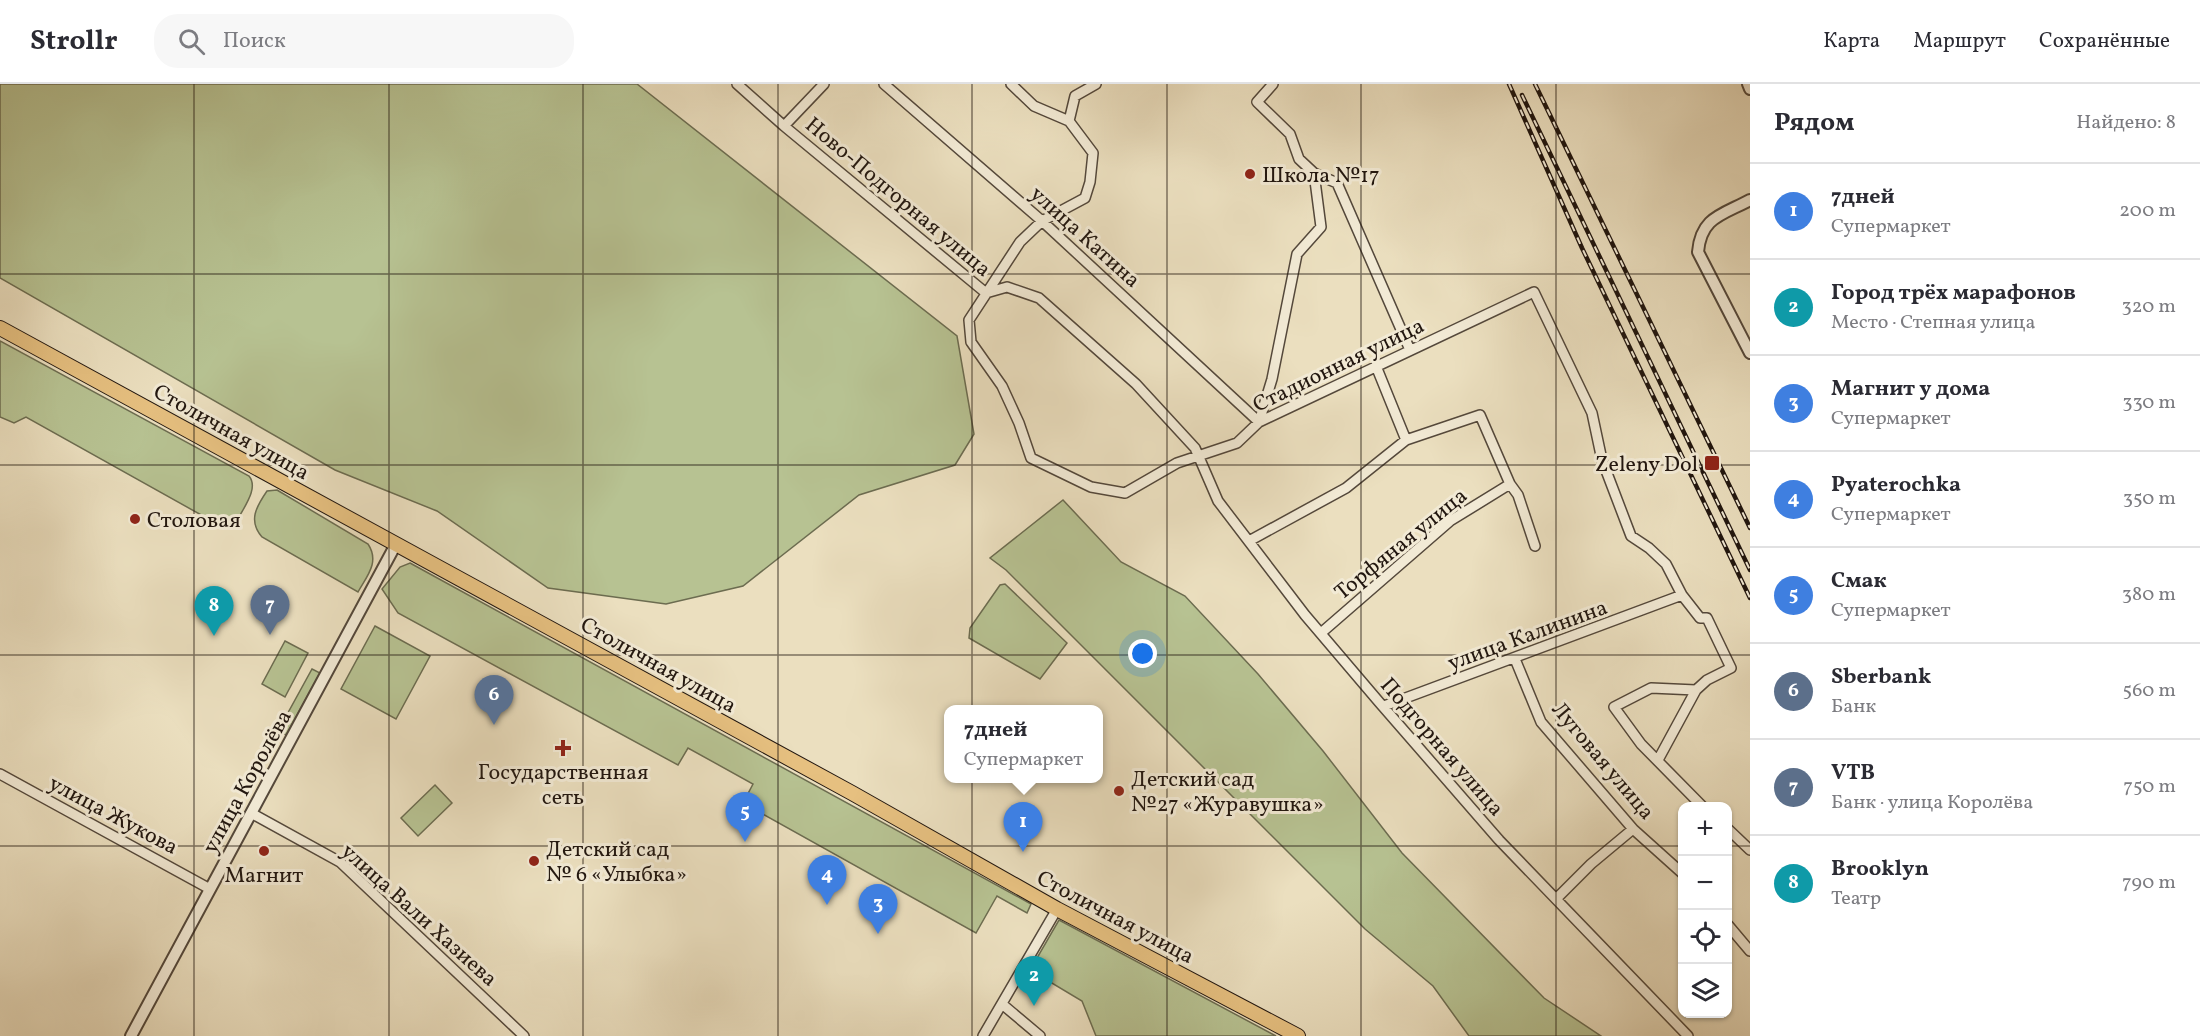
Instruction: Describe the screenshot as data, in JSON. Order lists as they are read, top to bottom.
{
  "streets": {
    "main road": ["Столичная улица"],
    "street": [
      "Ново-Подгорная улица",
      "улица Катина",
      "Стадионная улица",
      "Торфяная улица",
      "улица Калинина",
      "Подгорная улица",
      "Луговая улица",
      "улица Королёва",
      "улица Жукова",
      "улица Вали Хазиева"
    ]
  },
  "crossings": [
    ["Ново-Подгорная улица", "Стадионная улица"],
    ["Ново-Подгорная улица", "Подгорная улица"],
    ["улица Катина", "Стадионная улица"],
    ["Стадионная улица", "улица Калинина"],
    ["Стадионная улица", "Подгорная улица"],
    ["Столичная улица", "улица Королёва"],
    ["Торфяная улица", "Подгорная улица"],
    ["улица Калинина", "Подгорная улица"],
    ["улица Калинина", "Луговая улица"],
    ["улица Королёва", "улица Жукова"],
    ["улица Королёва", "улица Вали Хазиева"]
  ],
  "places": {
    "other": [
      "Школа №17",
      "Столовая",
      "Детский сад №27 «Журавушка»",
      "Магнит",
      "Детский сад № 6 «Улыбка»"
    ],
    "transit": ["Zeleny Dol"],
    "health": ["Государственная сеть"]
  },
  "page": {
    "header": "Strollr",
    "search": "Поиск",
    "nav": ["Карта", "Маршрут", "Сохранённые"],
    "heading": ["Рядом", "Найдено: 8"],
    "list": [
      {
        "mark": "1",
        "name": "7дней",
        "note": "Супермаркет",
        "value": "200 m"
      },
      {
        "mark": "2",
        "name": "Город трёх марафонов",
        "note": "Место · Степная улица",
        "value": "320 m"
      },
      {
        "mark": "3",
        "name": "Магнит у дома",
        "note": "Супермаркет",
        "value": "330 m"
      },
      {
        "mark": "4",
        "name": "Pyaterochka",
        "note": "Супермаркет",
        "value": "350 m"
      },
      {
        "mark": "5",
        "name": "Смак",
        "note": "Супермаркет",
        "value": "380 m"
      },
      {
        "mark": "6",
        "name": "Sberbank",
        "note": "Банк",
        "value": "560 m"
      },
      {
        "mark": "7",
        "name": "VTB",
        "note": "Банк · улица Королёва",
        "value": "750 m"
      },
      {
        "mark": "8",
        "name": "Brooklyn",
        "note": "Театр",
        "value": "790 m"
      }
    ],
    "pins": [
      "7",
      "8",
      "6",
      "5",
      "1",
      "4",
      "3",
      "2"
    ],
    "popup": ["7дней", "Супермаркет"],
    "map_buttons": ["+", "−"]
  }
}
